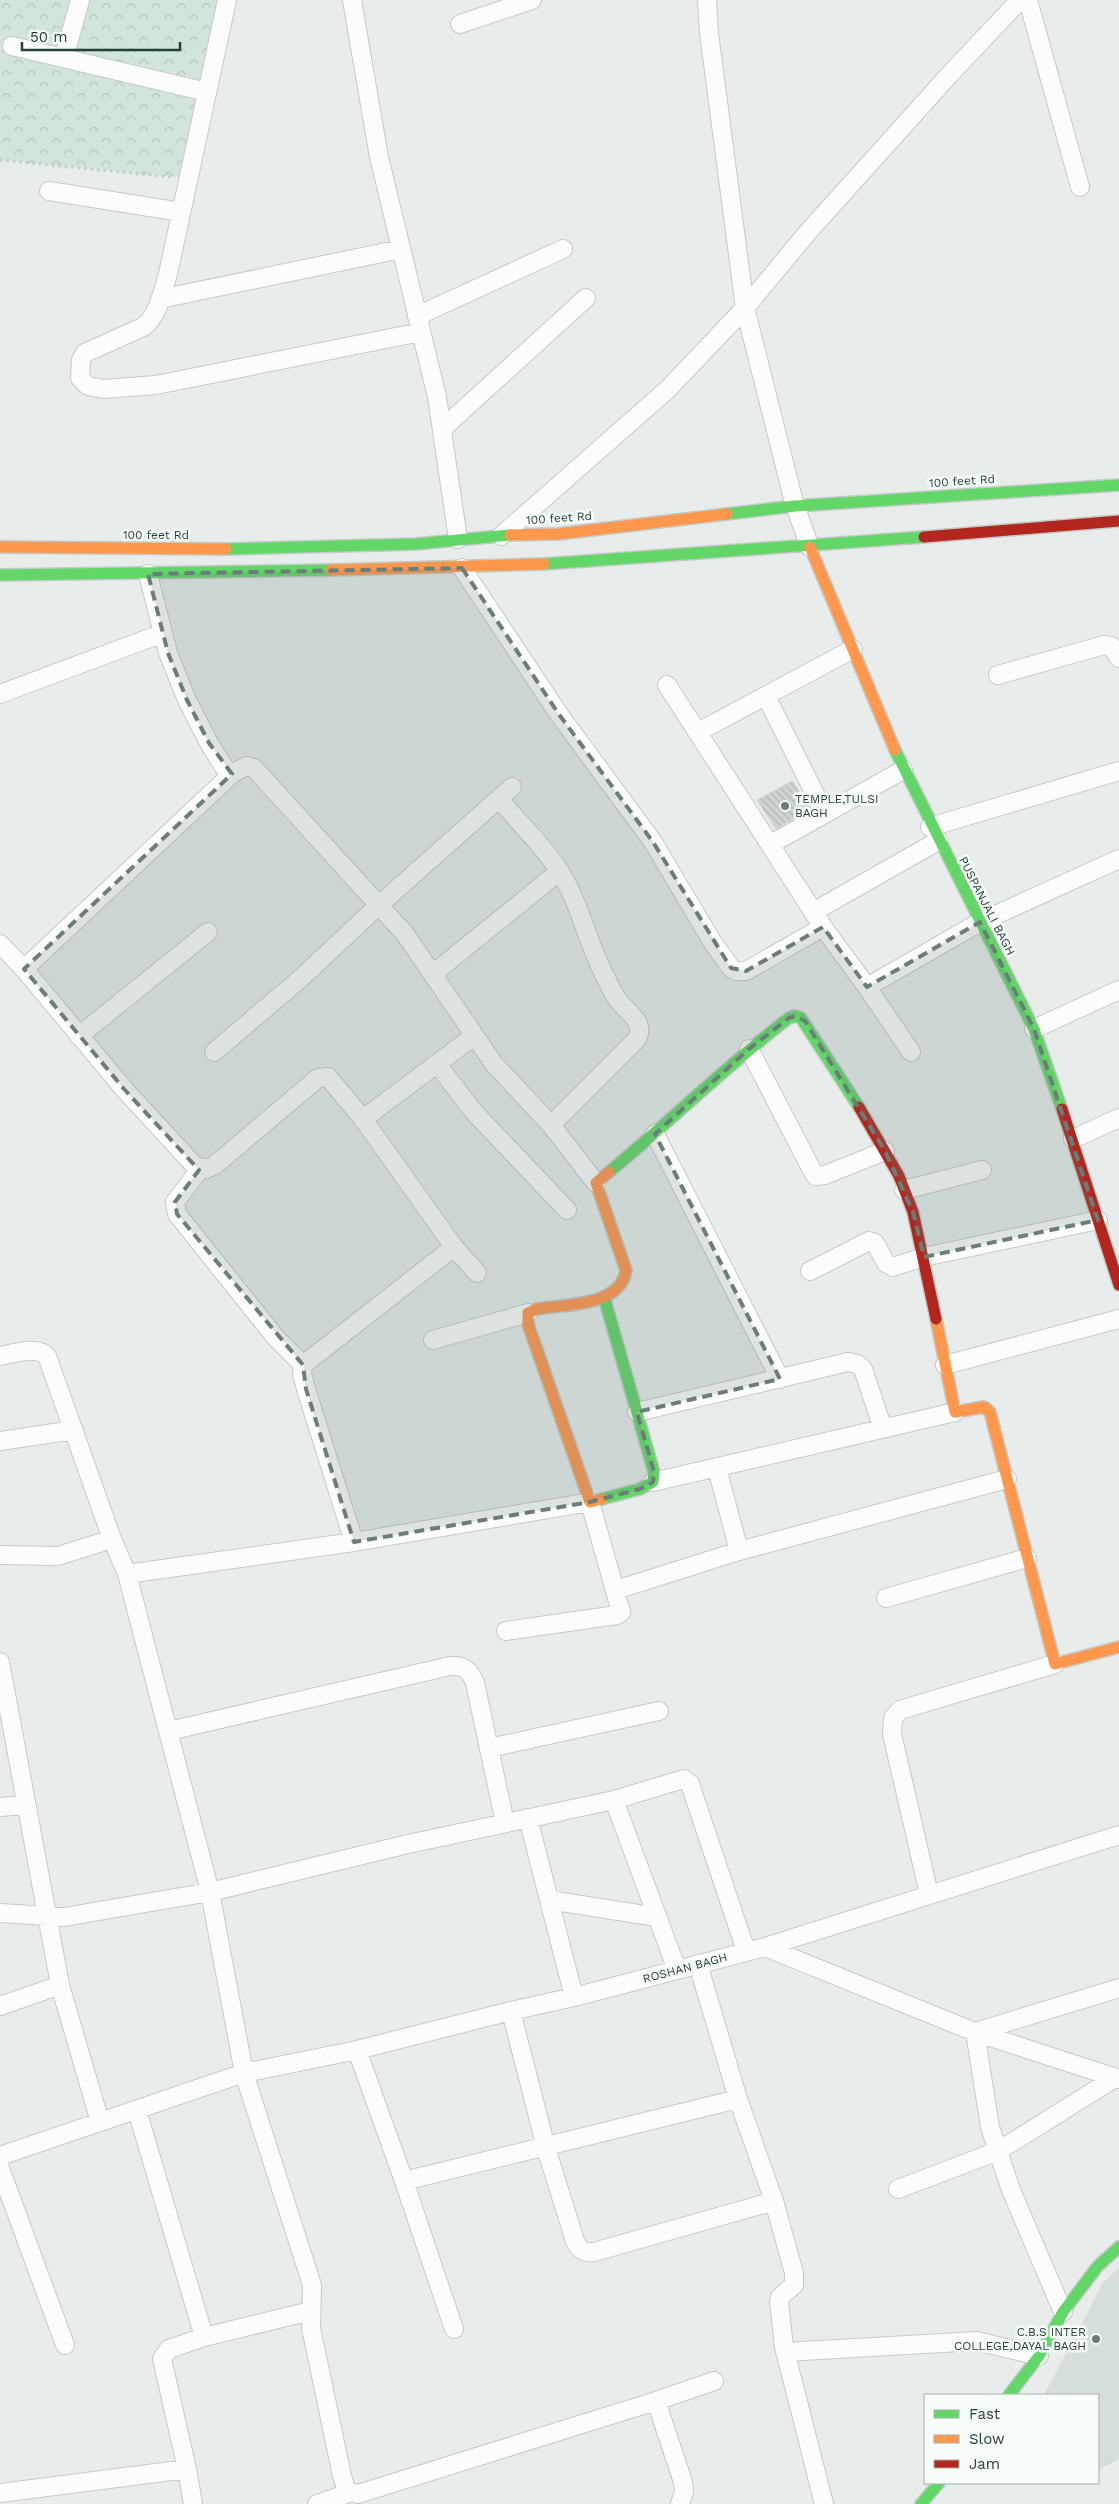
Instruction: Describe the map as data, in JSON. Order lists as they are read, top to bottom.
{
  "streets": {
    "street": ["100 feet Rd", "PUSPANJALI BAGH", "ROSHAN BAGH"]
  },
  "places": ["TEMPLE,TULSI BAGH", "C.B.S INTER COLLEGE,DAYAL BAGH"],
  "legend": ["Fast", "Slow", "Jam"],
  "scale_bar": "50 m"
}
